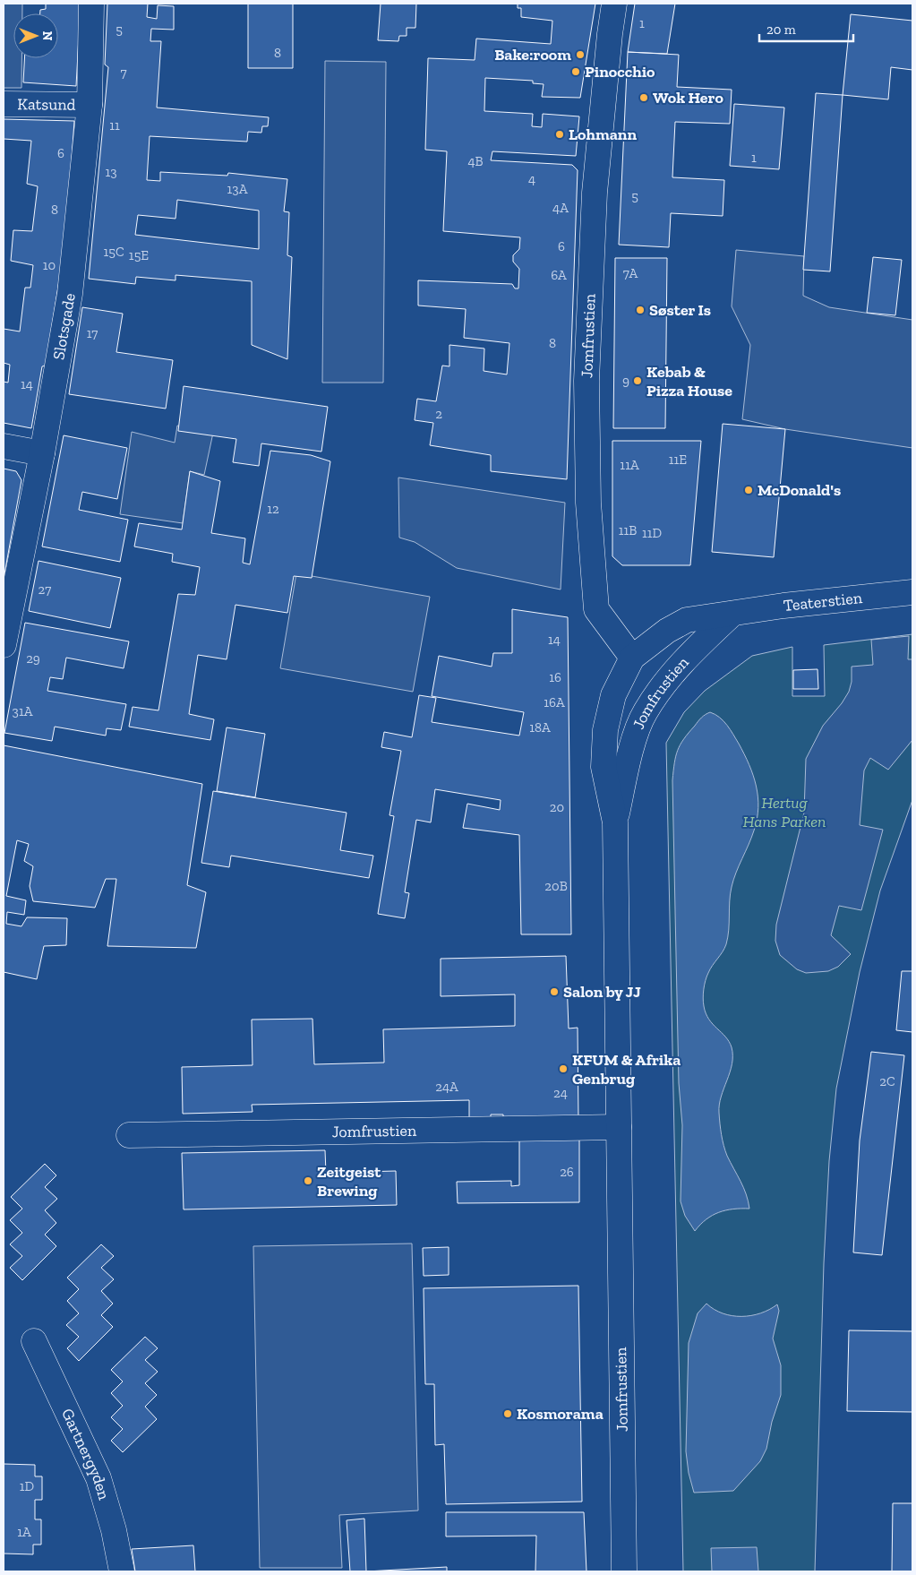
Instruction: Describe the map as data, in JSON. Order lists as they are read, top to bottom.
{
  "streets": {
    "street": [
      "Katsund",
      "Slotsgade",
      "Jomfrustien",
      "Teaterstien",
      "Gartnergyden"
    ]
  },
  "crossings": [
    ["Katsund", "Slotsgade"],
    ["Jomfrustien", "Teaterstien"]
  ],
  "parks": ["Hertug Hans Parken"],
  "places": [
    "Bake:room",
    "Pinocchio",
    "Wok Hero",
    "Lohmann",
    "Søster Is",
    "Kebab & Pizza House",
    "McDonald's",
    "Salon by JJ",
    "KFUM & Afrika Genbrug",
    "Zeitgeist Brewing",
    "Kosmorama"
  ],
  "house_numbers": [
    "1",
    "5",
    "8",
    "7",
    "11",
    "6",
    "1",
    "4B",
    "13",
    "4",
    "13A",
    "5",
    "4A",
    "8",
    "6",
    "15C",
    "15E",
    "10",
    "7A",
    "6A",
    "17",
    "8",
    "9",
    "14",
    "2",
    "11E",
    "11A",
    "12",
    "11B",
    "11D",
    "27",
    "14",
    "29",
    "16",
    "16A",
    "31A",
    "18A",
    "20",
    "20B",
    "2C",
    "24A",
    "24",
    "26",
    "1D",
    "1A"
  ],
  "scale_bar": "20 m",
  "north": "right"
}
